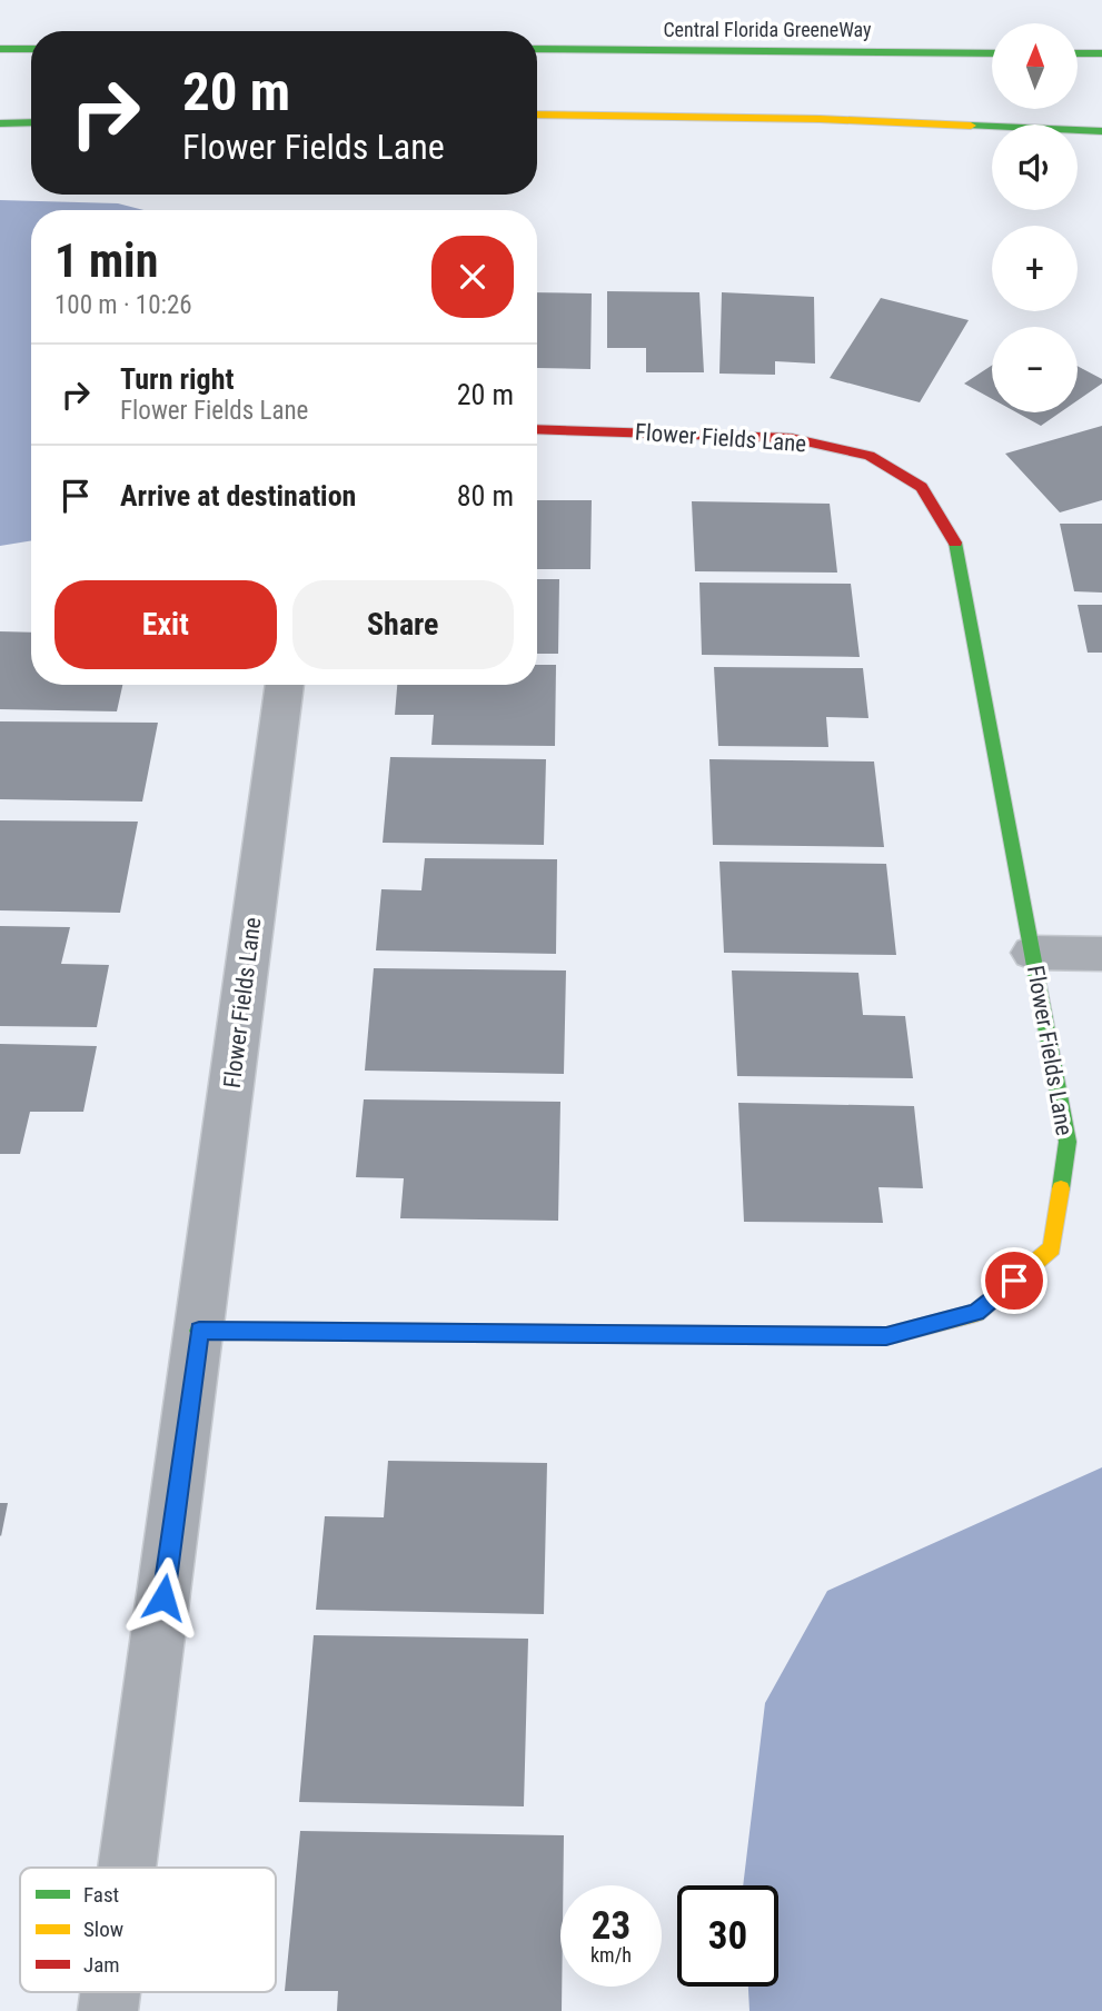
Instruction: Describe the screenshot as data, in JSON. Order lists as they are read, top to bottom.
{
  "streets": {
    "main road": ["Central Florida GreeneWay", "Flower Fields Lane"]
  },
  "legend": ["Fast", "Slow", "Jam"],
  "north": "top",
  "page": {
    "map_buttons": ["+", "−"],
    "turn": ["20 m", "Flower Fields Lane"],
    "heading": ["1 min", "100 m · 10:26"],
    "list": [
      {
        "name": "Turn right",
        "note": "Flower Fields Lane",
        "value": "20 m"
      },
      {
        "name": "Arrive at destination",
        "value": "80 m"
      }
    ],
    "buttons": ["Exit", "Share"],
    "speed": "23 km/h",
    "limit": "30"
  }
}
